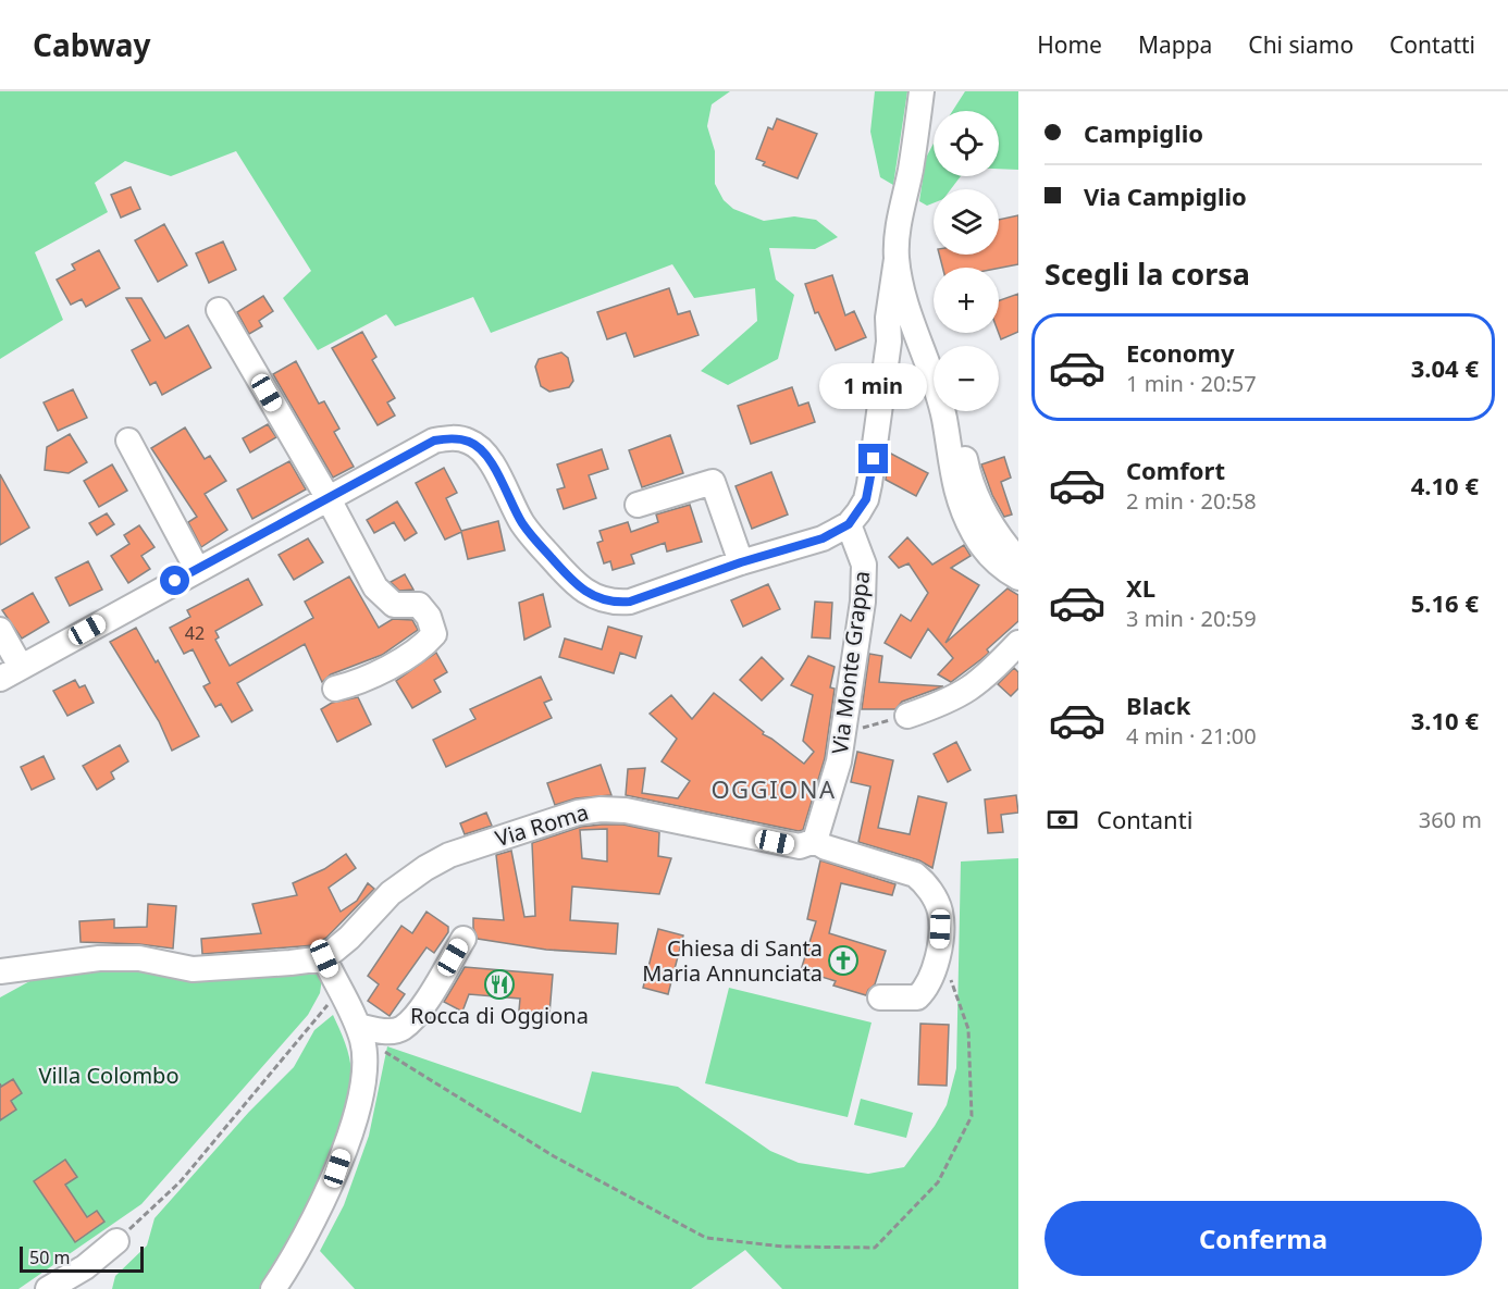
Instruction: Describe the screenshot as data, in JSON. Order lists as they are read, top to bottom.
{
  "streets": {
    "street": ["Via Monte Grappa", "Via Roma"]
  },
  "crossings": [
    ["Via Monte Grappa", "Via Roma"]
  ],
  "districts": ["OGGIONA"],
  "parks": ["Villa Colombo"],
  "places": {
    "church": ["Chiesa di Santa Maria Annunciata"],
    "restaurant": ["Rocca di Oggiona"]
  },
  "house_numbers": ["42"],
  "scale_bar": "50 m",
  "page": {
    "header": "Cabway",
    "nav": [
      "Home",
      "Mappa",
      "Chi siamo",
      "Contatti"
    ],
    "banner": ["Campiglio", "Via Campiglio"],
    "map_buttons": ["+", "−"],
    "heading": "Scegli la corsa",
    "list": [
      {
        "name": "Economy",
        "note": "1 min · 20:57",
        "value": "3.04 €"
      },
      {
        "name": "Comfort",
        "note": "2 min · 20:58",
        "value": "4.10 €"
      },
      {
        "name": "XL",
        "note": "3 min · 20:59",
        "value": "5.16 €"
      },
      {
        "name": "Black",
        "note": "4 min · 21:00",
        "value": "3.10 €"
      }
    ],
    "bubble": "1 min",
    "pay": ["Contanti", "360 m"],
    "buttons": "Conferma",
    "scale": "50 m"
  }
}
